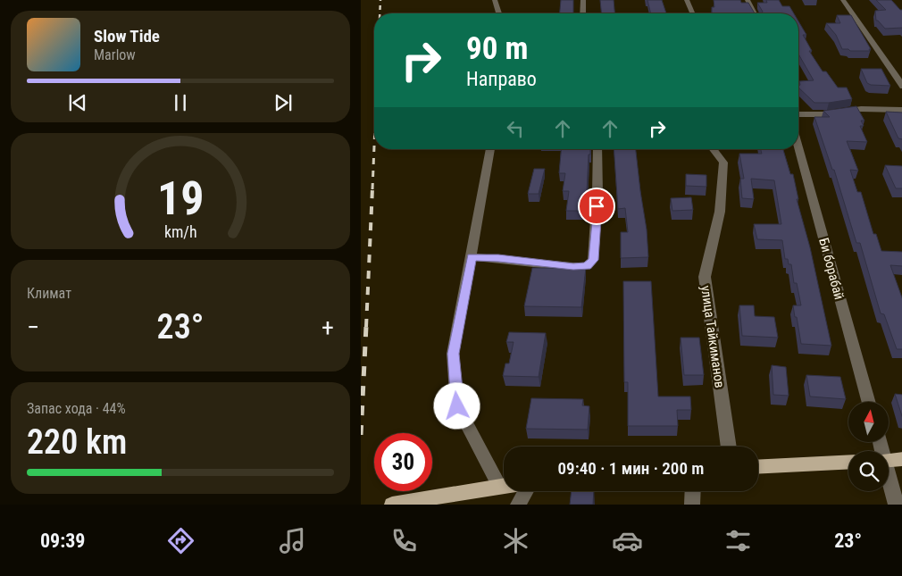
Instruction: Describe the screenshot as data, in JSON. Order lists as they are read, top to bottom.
{
  "streets": {
    "street": ["Би борабай", "улица Тайкиманов"]
  },
  "north": "top",
  "page": {
    "turn": ["90 m", "Направо"],
    "song": ["Slow Tide", "Marlow"],
    "tile": [
      "Климат",
      ["Запас хода · 44%", "220 km"]
    ],
    "heat": ["−", "23°", "+"],
    "limit": "30",
    "trip": "09:40 · 1 мин · 200 m",
    "tabs": ["09:39", "23°"],
    "gauge": ["19", "km/h"]
  }
}
